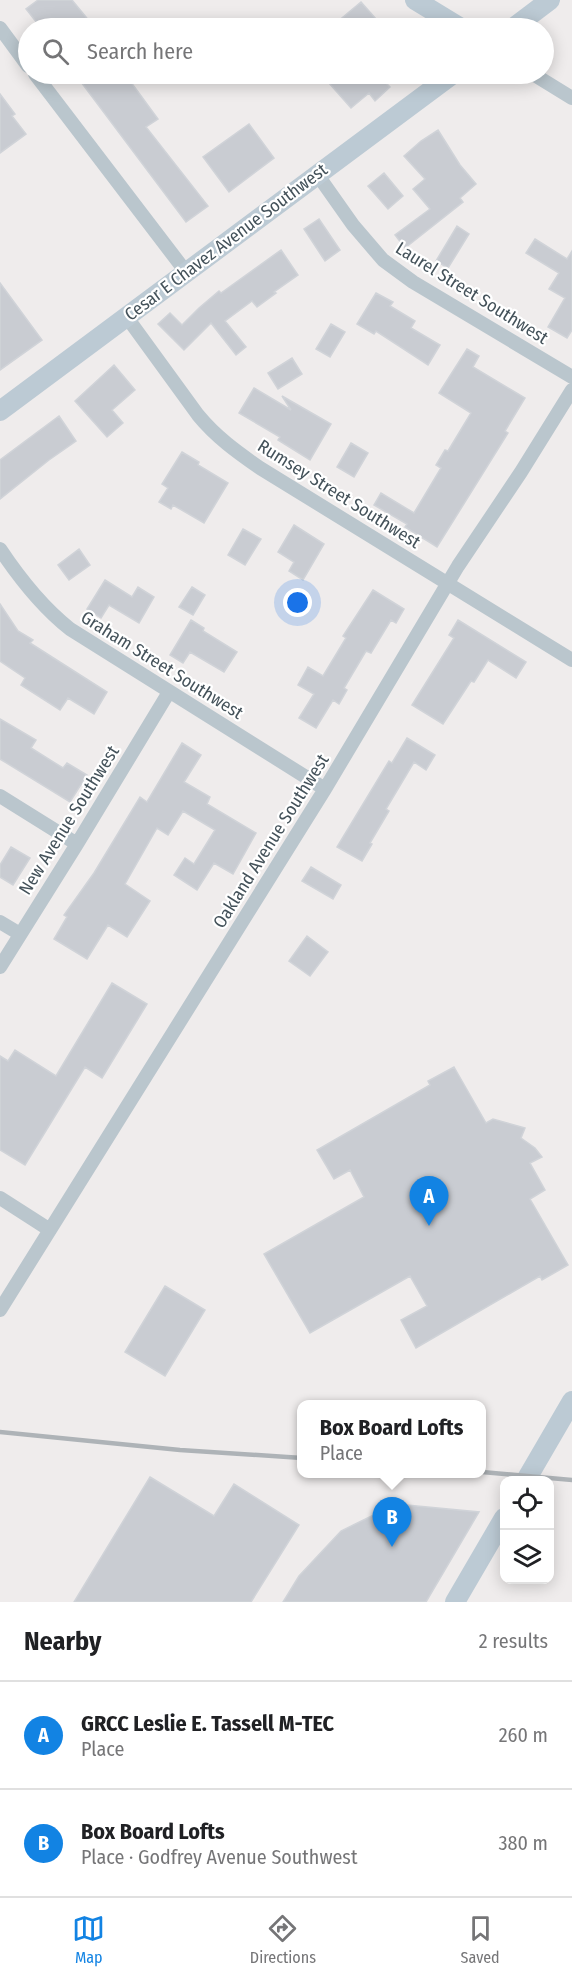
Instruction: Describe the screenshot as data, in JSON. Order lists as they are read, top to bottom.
{
  "streets": {
    "main road": ["Cesar E Chavez Avenue Southwest"],
    "street": [
      "Laurel Street Southwest",
      "Rumsey Street Southwest",
      "Graham Street Southwest",
      "New Avenue Southwest",
      "Oakland Avenue Southwest"
    ]
  },
  "crossings": [
    ["Cesar E Chavez Avenue Southwest", "Laurel Street Southwest"],
    ["Cesar E Chavez Avenue Southwest", "Rumsey Street Southwest"],
    ["Rumsey Street Southwest", "Oakland Avenue Southwest"],
    ["Graham Street Southwest", "New Avenue Southwest"],
    ["Graham Street Southwest", "Oakland Avenue Southwest"]
  ],
  "page": {
    "search": "Search here",
    "pins": ["A", "B"],
    "popup": ["Box Board Lofts", "Place"],
    "heading": ["Nearby", "2 results"],
    "list": [
      {
        "mark": "A",
        "name": "GRCC Leslie E. Tassell M-TEC",
        "note": "Place",
        "value": "260 m"
      },
      {
        "mark": "B",
        "name": "Box Board Lofts",
        "note": "Place · Godfrey Avenue Southwest",
        "value": "380 m"
      }
    ],
    "nav": ["Map", "Directions", "Saved"]
  }
}
